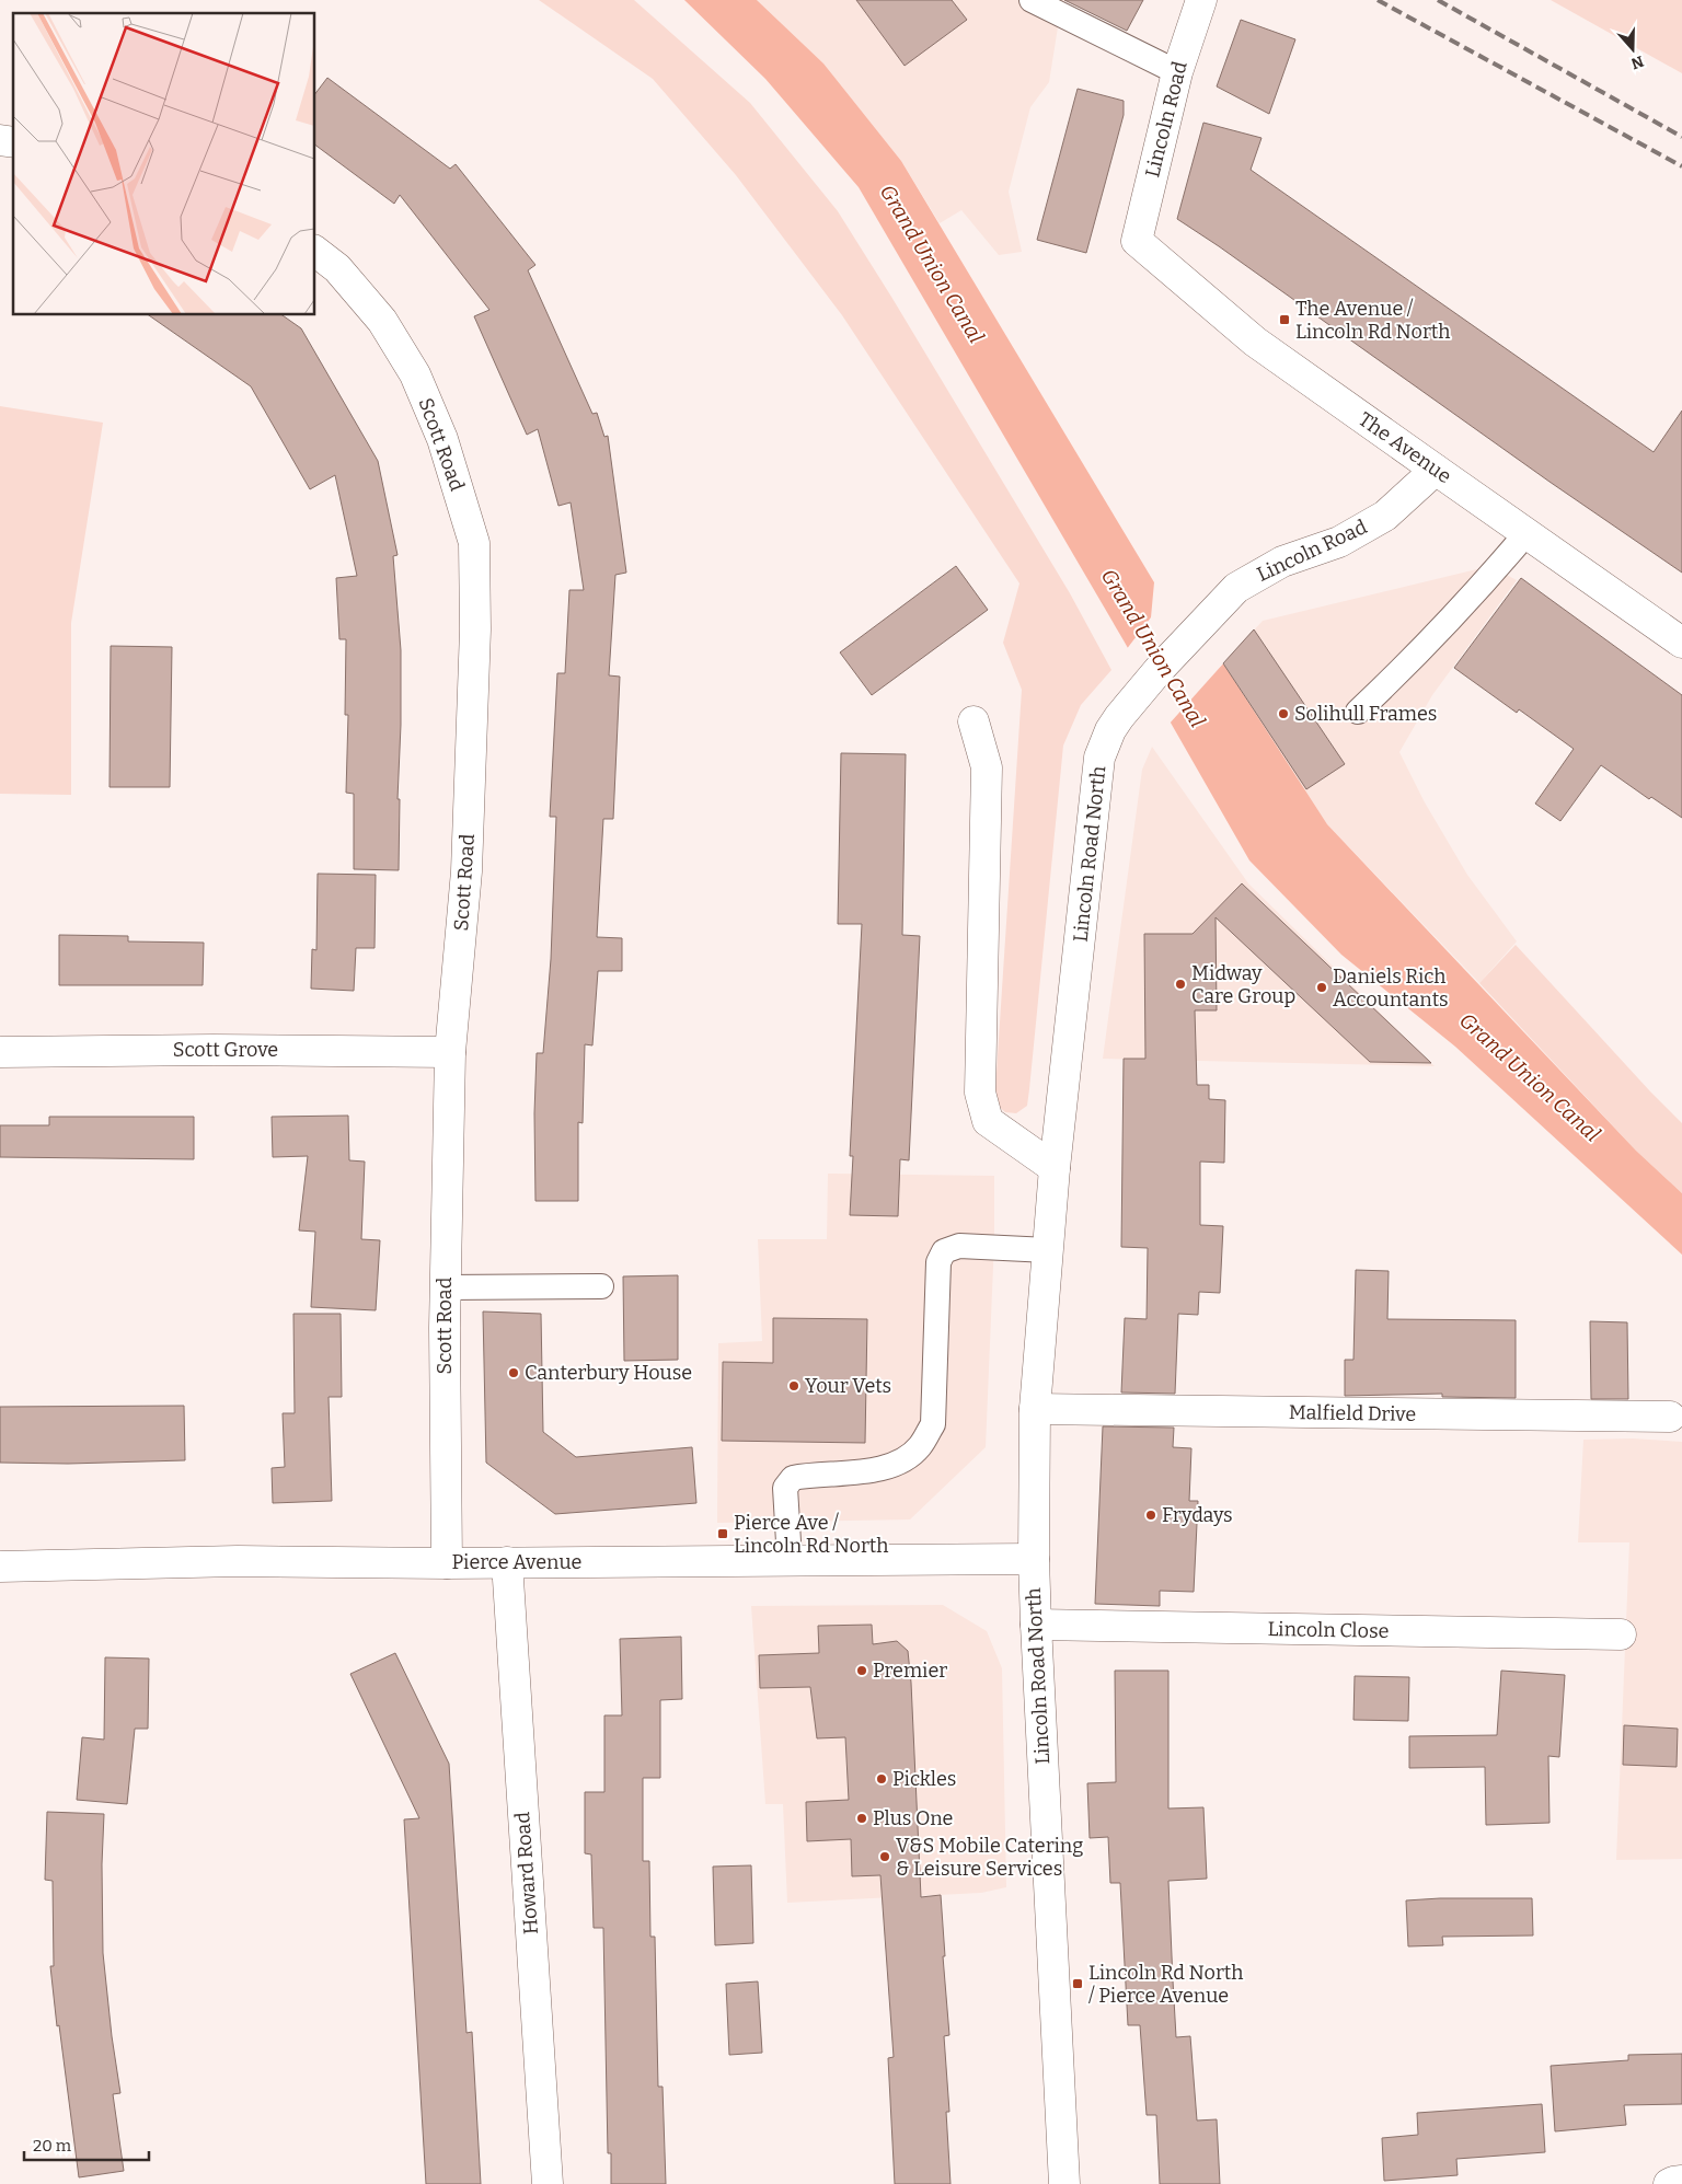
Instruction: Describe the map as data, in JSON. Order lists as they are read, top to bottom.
{
  "streets": {
    "street": [
      "Lincoln Road",
      "Scott Road",
      "The Avenue",
      "Lincoln Road North",
      "Scott Grove",
      "Malfield Drive",
      "Pierce Avenue",
      "Lincoln Close",
      "Howard Road"
    ]
  },
  "crossings": [
    ["Lincoln Road", "The Avenue"],
    ["Lincoln Road", "Lincoln Road North"],
    ["Scott Road", "Scott Grove"],
    ["Scott Road", "Pierce Avenue"],
    ["Lincoln Road North", "Malfield Drive"],
    ["Lincoln Road North", "Pierce Avenue"],
    ["Lincoln Road North", "Lincoln Close"],
    ["Pierce Avenue", "Howard Road"]
  ],
  "water": ["Grand Union Canal"],
  "places": {
    "transit": ["The Avenue / Lincoln Rd North", "Pierce Ave / Lincoln Rd North", "Lincoln Rd North / Pierce Avenue"],
    "other": [
      "Solihull Frames",
      "Midway Care Group",
      "Daniels Rich Accountants",
      "Canterbury House",
      "Your Vets",
      "Frydays",
      "Premier",
      "Pickles",
      "Plus One",
      "V&S Mobile Catering & Leisure Services"
    ]
  },
  "scale_bar": "20 m",
  "north": "bottom"
}
